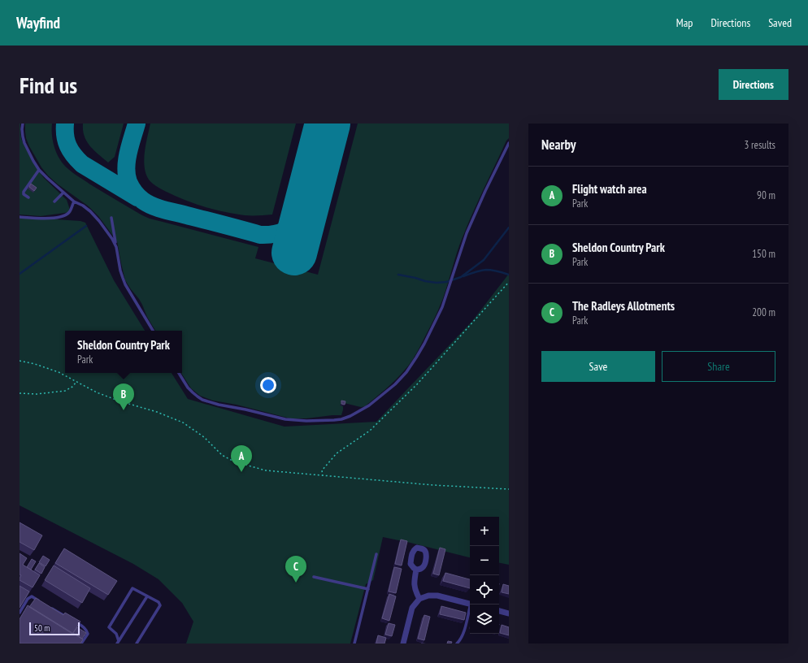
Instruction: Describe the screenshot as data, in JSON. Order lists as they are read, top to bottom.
{
  "scale_bar": "50 m",
  "page": {
    "header": "Wayfind",
    "nav": ["Map", "Directions", "Saved"],
    "buttons": [
      "Directions",
      ["Save", "Share"]
    ],
    "title": "Find us",
    "heading": ["Nearby", "3 results"],
    "list": [
      {
        "mark": "A",
        "name": "Flight watch area",
        "note": "Park",
        "value": "90 m"
      },
      {
        "mark": "B",
        "name": "Sheldon Country Park",
        "note": "Park",
        "value": "150 m"
      },
      {
        "mark": "C",
        "name": "The Radleys Allotments",
        "note": "Park",
        "value": "200 m"
      }
    ],
    "popup": ["Sheldon Country Park", "Park"],
    "pins": ["B", "A", "C"],
    "map_buttons": ["+", "−"],
    "scale": "50 m"
  }
}
